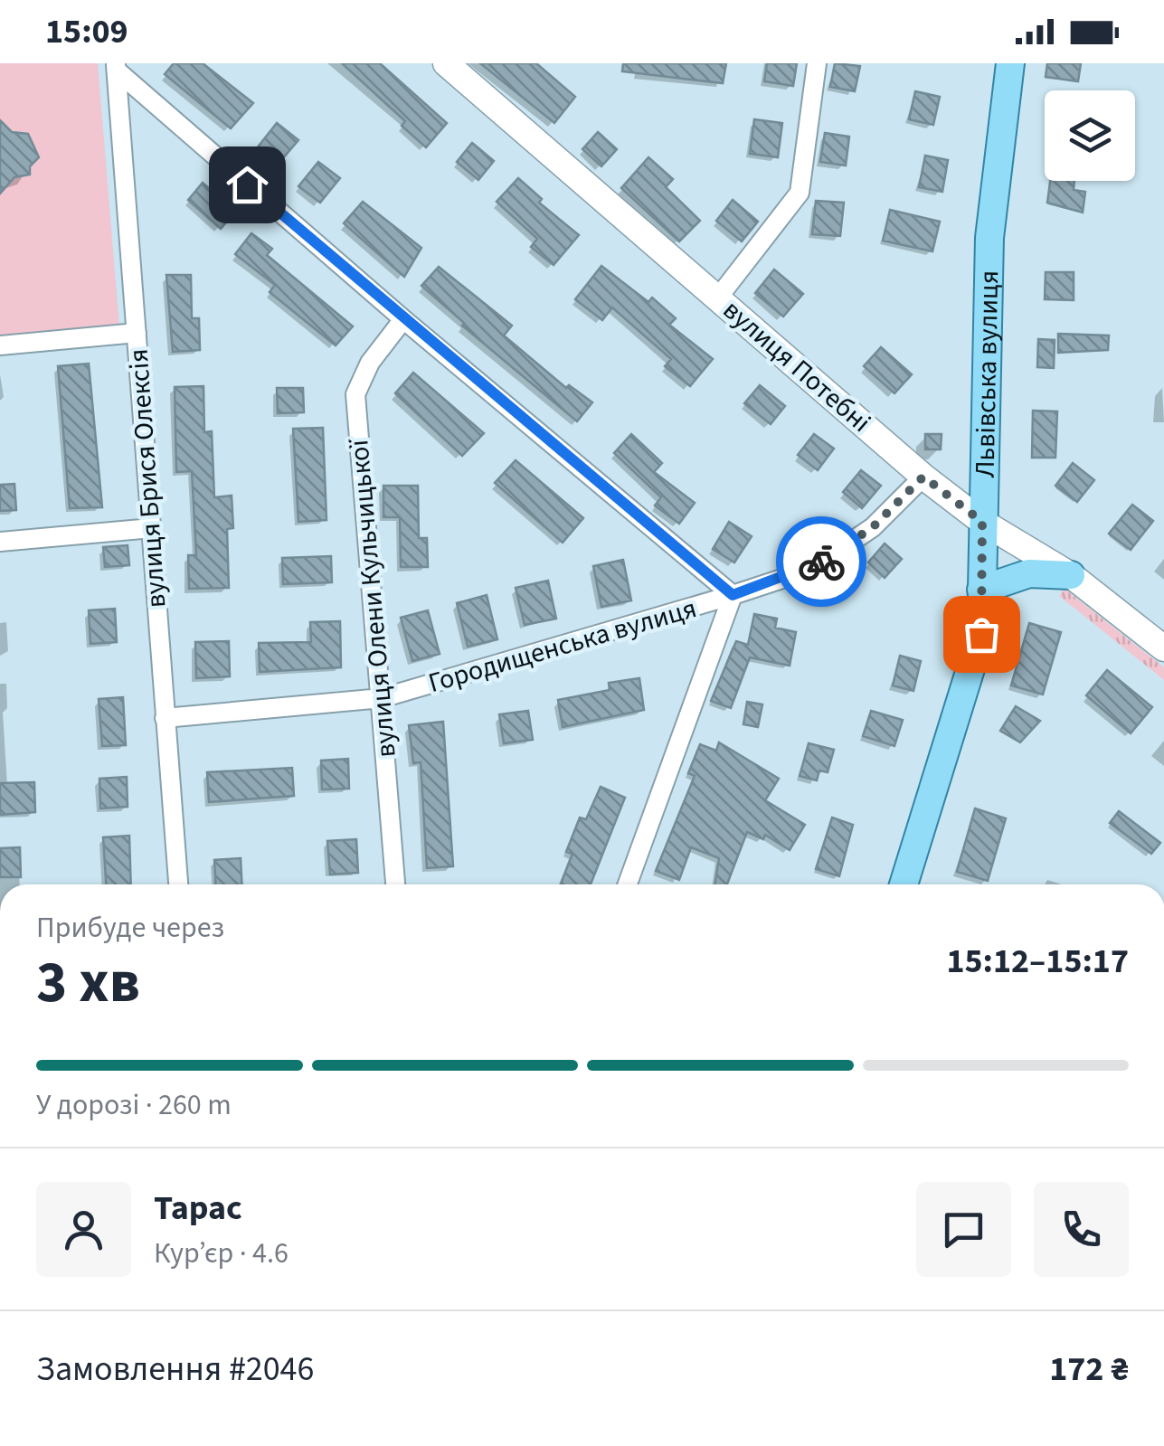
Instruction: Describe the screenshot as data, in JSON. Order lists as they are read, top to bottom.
{
  "streets": {
    "main road": ["Львівська вулиця"],
    "street": [
      "вулиця Потебні",
      "вулиця Брися Олексія",
      "вулиця Олени Кульчицької",
      "Городищенська вулиця"
    ]
  },
  "crossings": [
    ["вулиця Потебні", "Львівська вулиця"],
    ["вулиця Потебні", "Городищенська вулиця"],
    ["вулиця Брися Олексія", "Городищенська вулиця"],
    ["вулиця Олени Кульчицької", "Городищенська вулиця"]
  ],
  "page": {
    "status": "15:09",
    "heading": ["3 хв", "Прибуде через", "15:12–15:17"],
    "panel": [
      "Тарас",
      "Кур’єр · 4.6",
      "Замовлення #2046",
      "172 ₴"
    ],
    "bar": "У дорозі · 260 m"
  }
}
